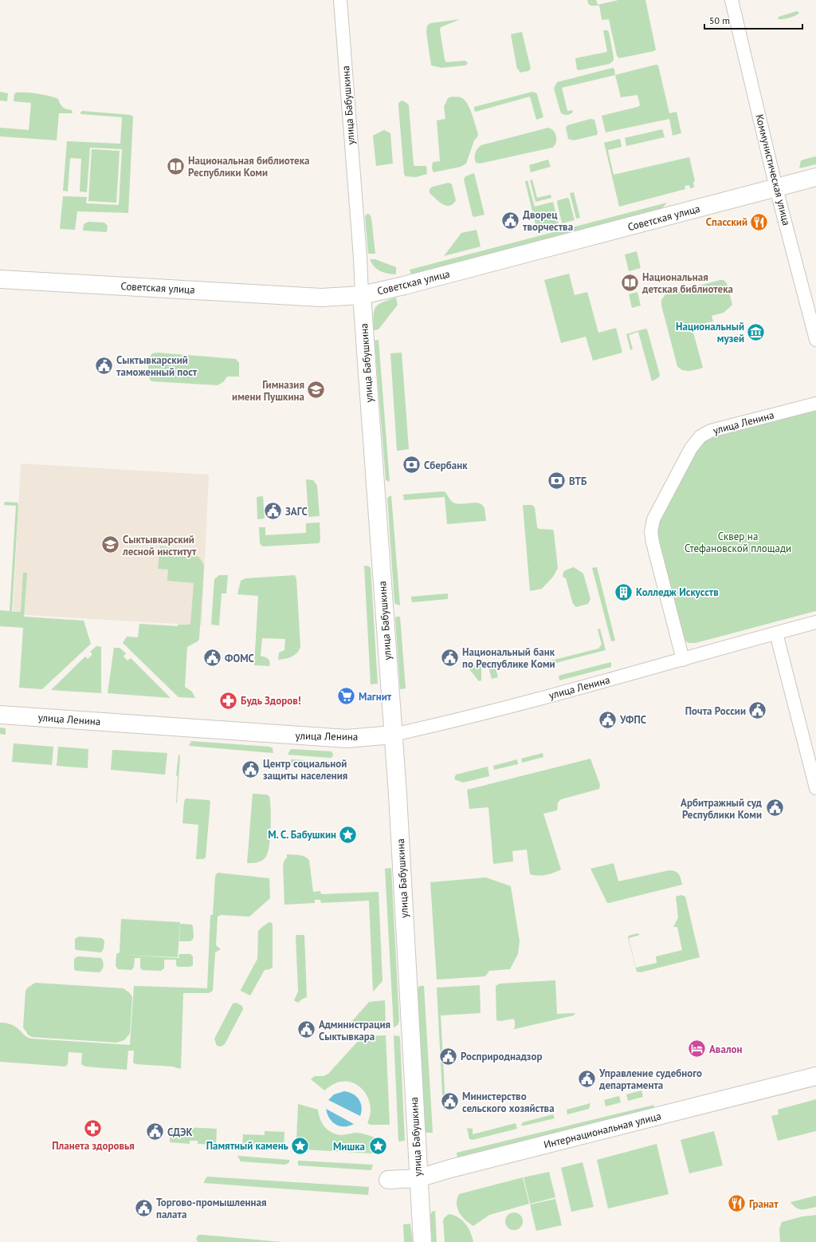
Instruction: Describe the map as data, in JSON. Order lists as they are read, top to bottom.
{
  "streets": {
    "street": [
      "улица Бабушкина",
      "Коммунистическая улица",
      "Советская улица",
      "улица Ленина",
      "Интернациональная улица"
    ]
  },
  "crossings": [
    ["улица Бабушкина", "Советская улица"],
    ["улица Бабушкина", "улица Ленина"],
    ["улица Бабушкина", "Интернациональная улица"],
    ["Коммунистическая улица", "Советская улица"]
  ],
  "parks": ["Сквер на Стефановской площади"],
  "places": {
    "library": ["Национальная библиотека Республики Коми", "Национальная детская библиотека"],
    "public building": [
      "Дворец творчества",
      "Сыктывкарский таможенный пост",
      "ЗАГС",
      "Национальный банк по Республике Коми",
      "ФОМС",
      "Почта России",
      "УФПС",
      "Центр социальной защиты населения",
      "Арбитражный суд Республики Коми",
      "Администрация Сыктывкара",
      "Росприроднадзор",
      "Управление судебного департамента",
      "Министерство сельского хозяйства",
      "СДЭК",
      "Торгово-промышленная палата"
    ],
    "restaurant": ["Спасский", "Гранат"],
    "museum": ["Национальный музей"],
    "school or university": ["Гимназия имени Пушкина", "Сыктывкарский лесной институт"],
    "bank": ["Сбербанк", "ВТБ"],
    "building": ["Колледж Искусств"],
    "supermarket": ["Магнит"],
    "pharmacy": ["Будь Здоров!", "Планета здоровья"],
    "place": ["М. С. Бабушкин", "Памятный камень", "Мишка"],
    "hotel": ["Авалон"]
  },
  "scale_bar": "50 m"
}
